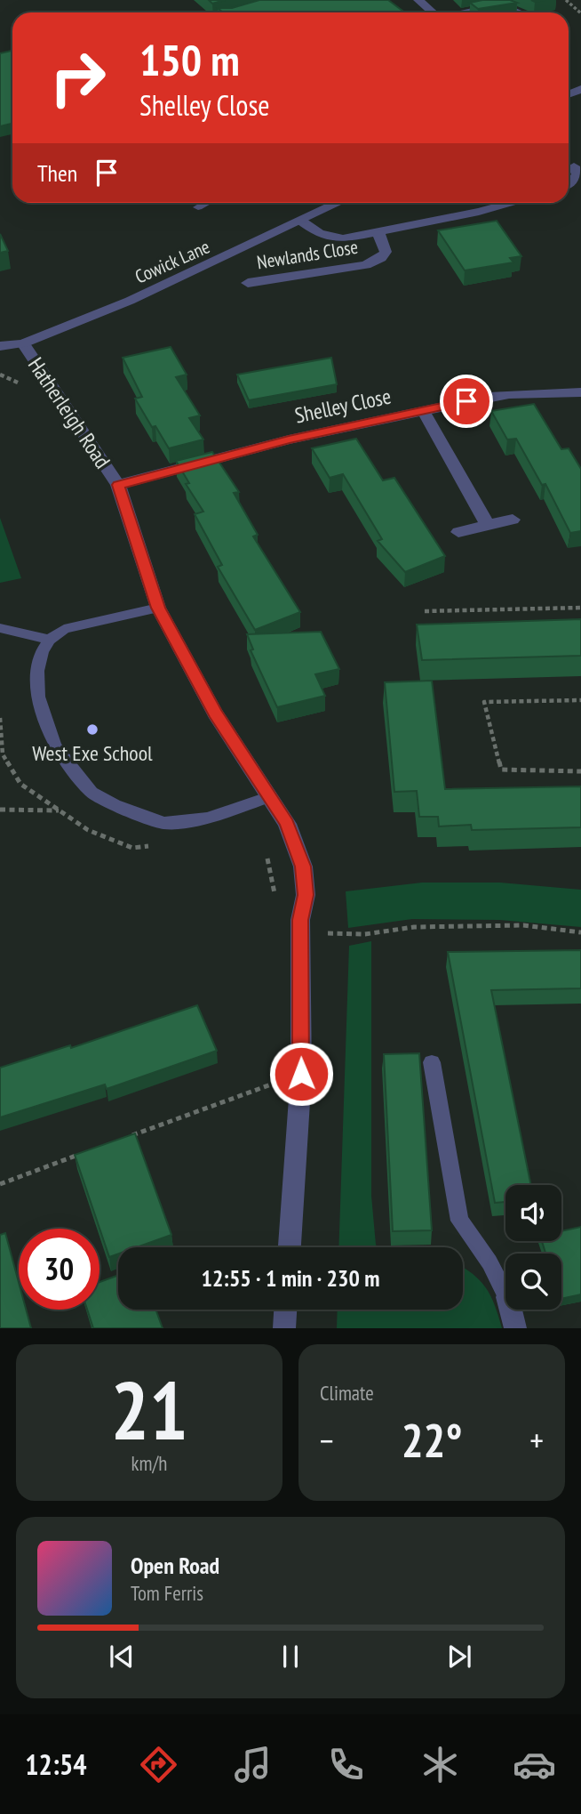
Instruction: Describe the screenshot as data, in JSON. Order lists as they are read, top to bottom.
{
  "streets": {
    "street": [
      "Newlands Close",
      "Cowick Lane",
      "Shelley Close",
      "Hatherleigh Road"
    ]
  },
  "crossings": [
    ["Newlands Close", "Cowick Lane"],
    ["Cowick Lane", "Hatherleigh Road"],
    ["Shelley Close", "Hatherleigh Road"]
  ],
  "places": ["West Exe School"],
  "page": {
    "turn": ["150 m", "Shelley Close"],
    "then": "Then",
    "limit": "30",
    "trip": "12:55 · 1 min · 230 m",
    "tile": [
      ["21", "km/h"],
      "Climate"
    ],
    "heat": ["−", "22°", "+"],
    "song": ["Open Road", "Tom Ferris"],
    "tabs": "12:54"
  }
}
